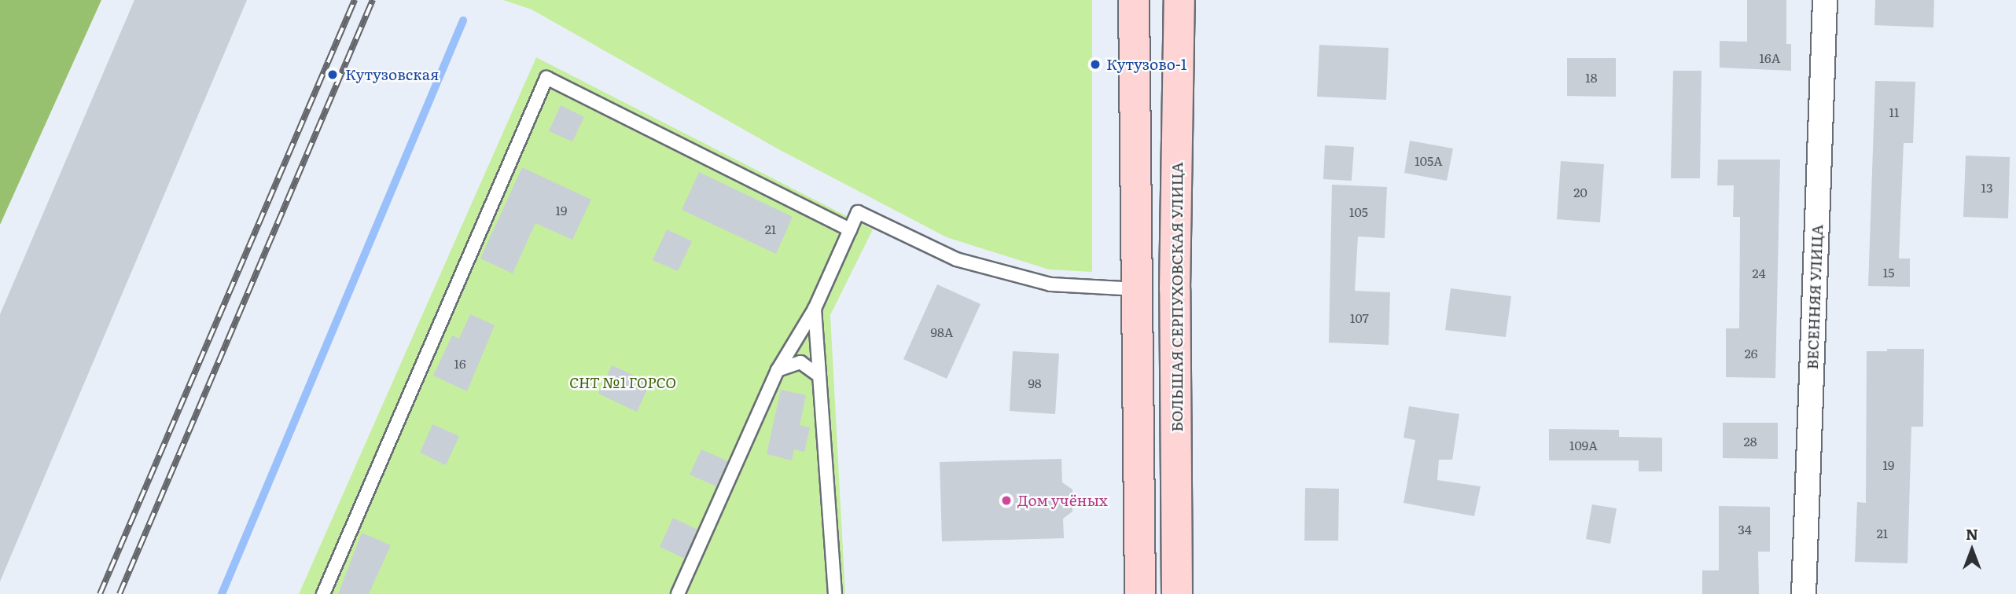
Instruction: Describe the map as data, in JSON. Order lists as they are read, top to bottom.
{
  "streets": {
    "main road": ["БОЛЬШАЯ СЕРПУХОВСКАЯ УЛИЦА"],
    "street": ["ВЕСЕННЯЯ УЛИЦА"]
  },
  "parks": ["СНТ №1 ГОРСО"],
  "places": ["Кутузово-1", "Кутузовская", "Дом учёных"],
  "house_numbers": [
    "16А",
    "18",
    "11",
    "105А",
    "13",
    "20",
    "19",
    "105",
    "21",
    "15",
    "24",
    "107",
    "98А",
    "26",
    "16",
    "98",
    "28",
    "109А",
    "19",
    "34",
    "21"
  ],
  "north": "top"
}
